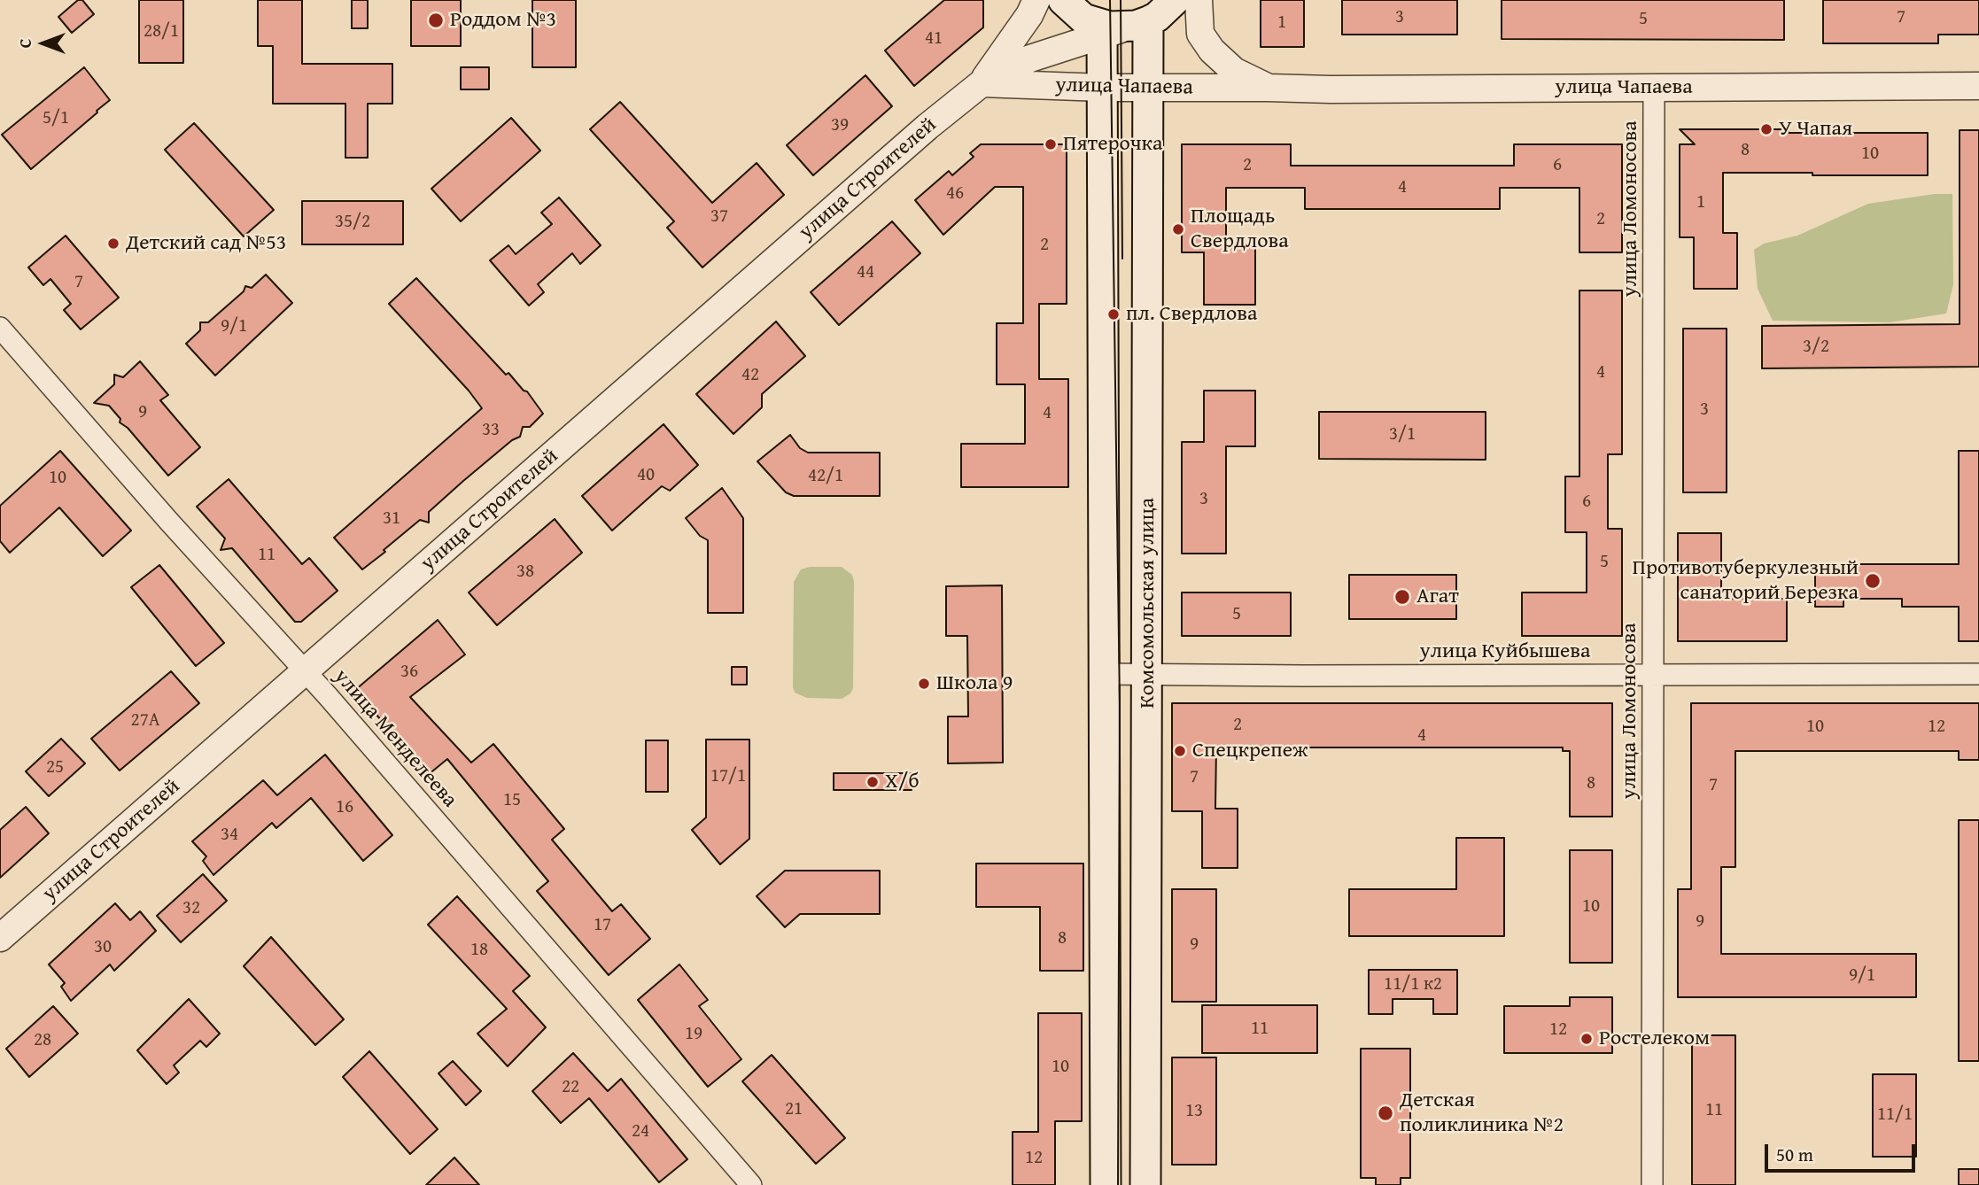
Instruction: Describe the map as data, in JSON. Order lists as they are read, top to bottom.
{
  "streets": {
    "main road": ["Комсомольская улица"],
    "street": [
      "улица Чапаева",
      "улица Строителей",
      "улица Ломоносова",
      "улица Куйбышева",
      "улица Менделеева"
    ]
  },
  "crossings": [
    ["улица Чапаева", "улица Строителей"],
    ["улица Чапаева", "улица Ломоносова"],
    ["улица Чапаева", "Комсомольская улица"],
    ["улица Строителей", "Комсомольская улица"],
    ["улица Строителей", "улица Менделеева"],
    ["улица Ломоносова", "улица Куйбышева"],
    ["Комсомольская улица", "улица Куйбышева"]
  ],
  "places": [
    "Роддом №3",
    "У Чапая",
    "Пятерочка",
    "Площадь Свердлова",
    "Детский сад №53",
    "пл. Свердлова",
    "Противотуберкулезный санаторий Березка",
    "Агат",
    "Школа 9",
    "Спецкрепеж",
    "Х/б",
    "Ростелеком",
    "Детская поликлиника №2"
  ],
  "house_numbers": [
    "3",
    "7",
    "5",
    "1",
    "28/1",
    "41",
    "5/1",
    "39",
    "8",
    "10",
    "2",
    "6",
    "4",
    "46",
    "1",
    "37",
    "2",
    "35/2",
    "2",
    "44",
    "7",
    "9/1",
    "3/2",
    "4",
    "42",
    "3",
    "9",
    "4",
    "33",
    "3/1",
    "40",
    "42/1",
    "10",
    "3",
    "6",
    "31",
    "11",
    "5",
    "38",
    "5",
    "36",
    "27А",
    "2",
    "10",
    "12",
    "4",
    "25",
    "17/1",
    "7",
    "8",
    "7",
    "15",
    "16",
    "34",
    "10",
    "32",
    "9",
    "17",
    "8",
    "9",
    "30",
    "18",
    "9/1",
    "11/1 к2",
    "11",
    "12",
    "19",
    "28",
    "10",
    "22",
    "21",
    "11",
    "13",
    "11/1",
    "24",
    "12"
  ],
  "scale_bar": "50 m",
  "north": "left"
}
